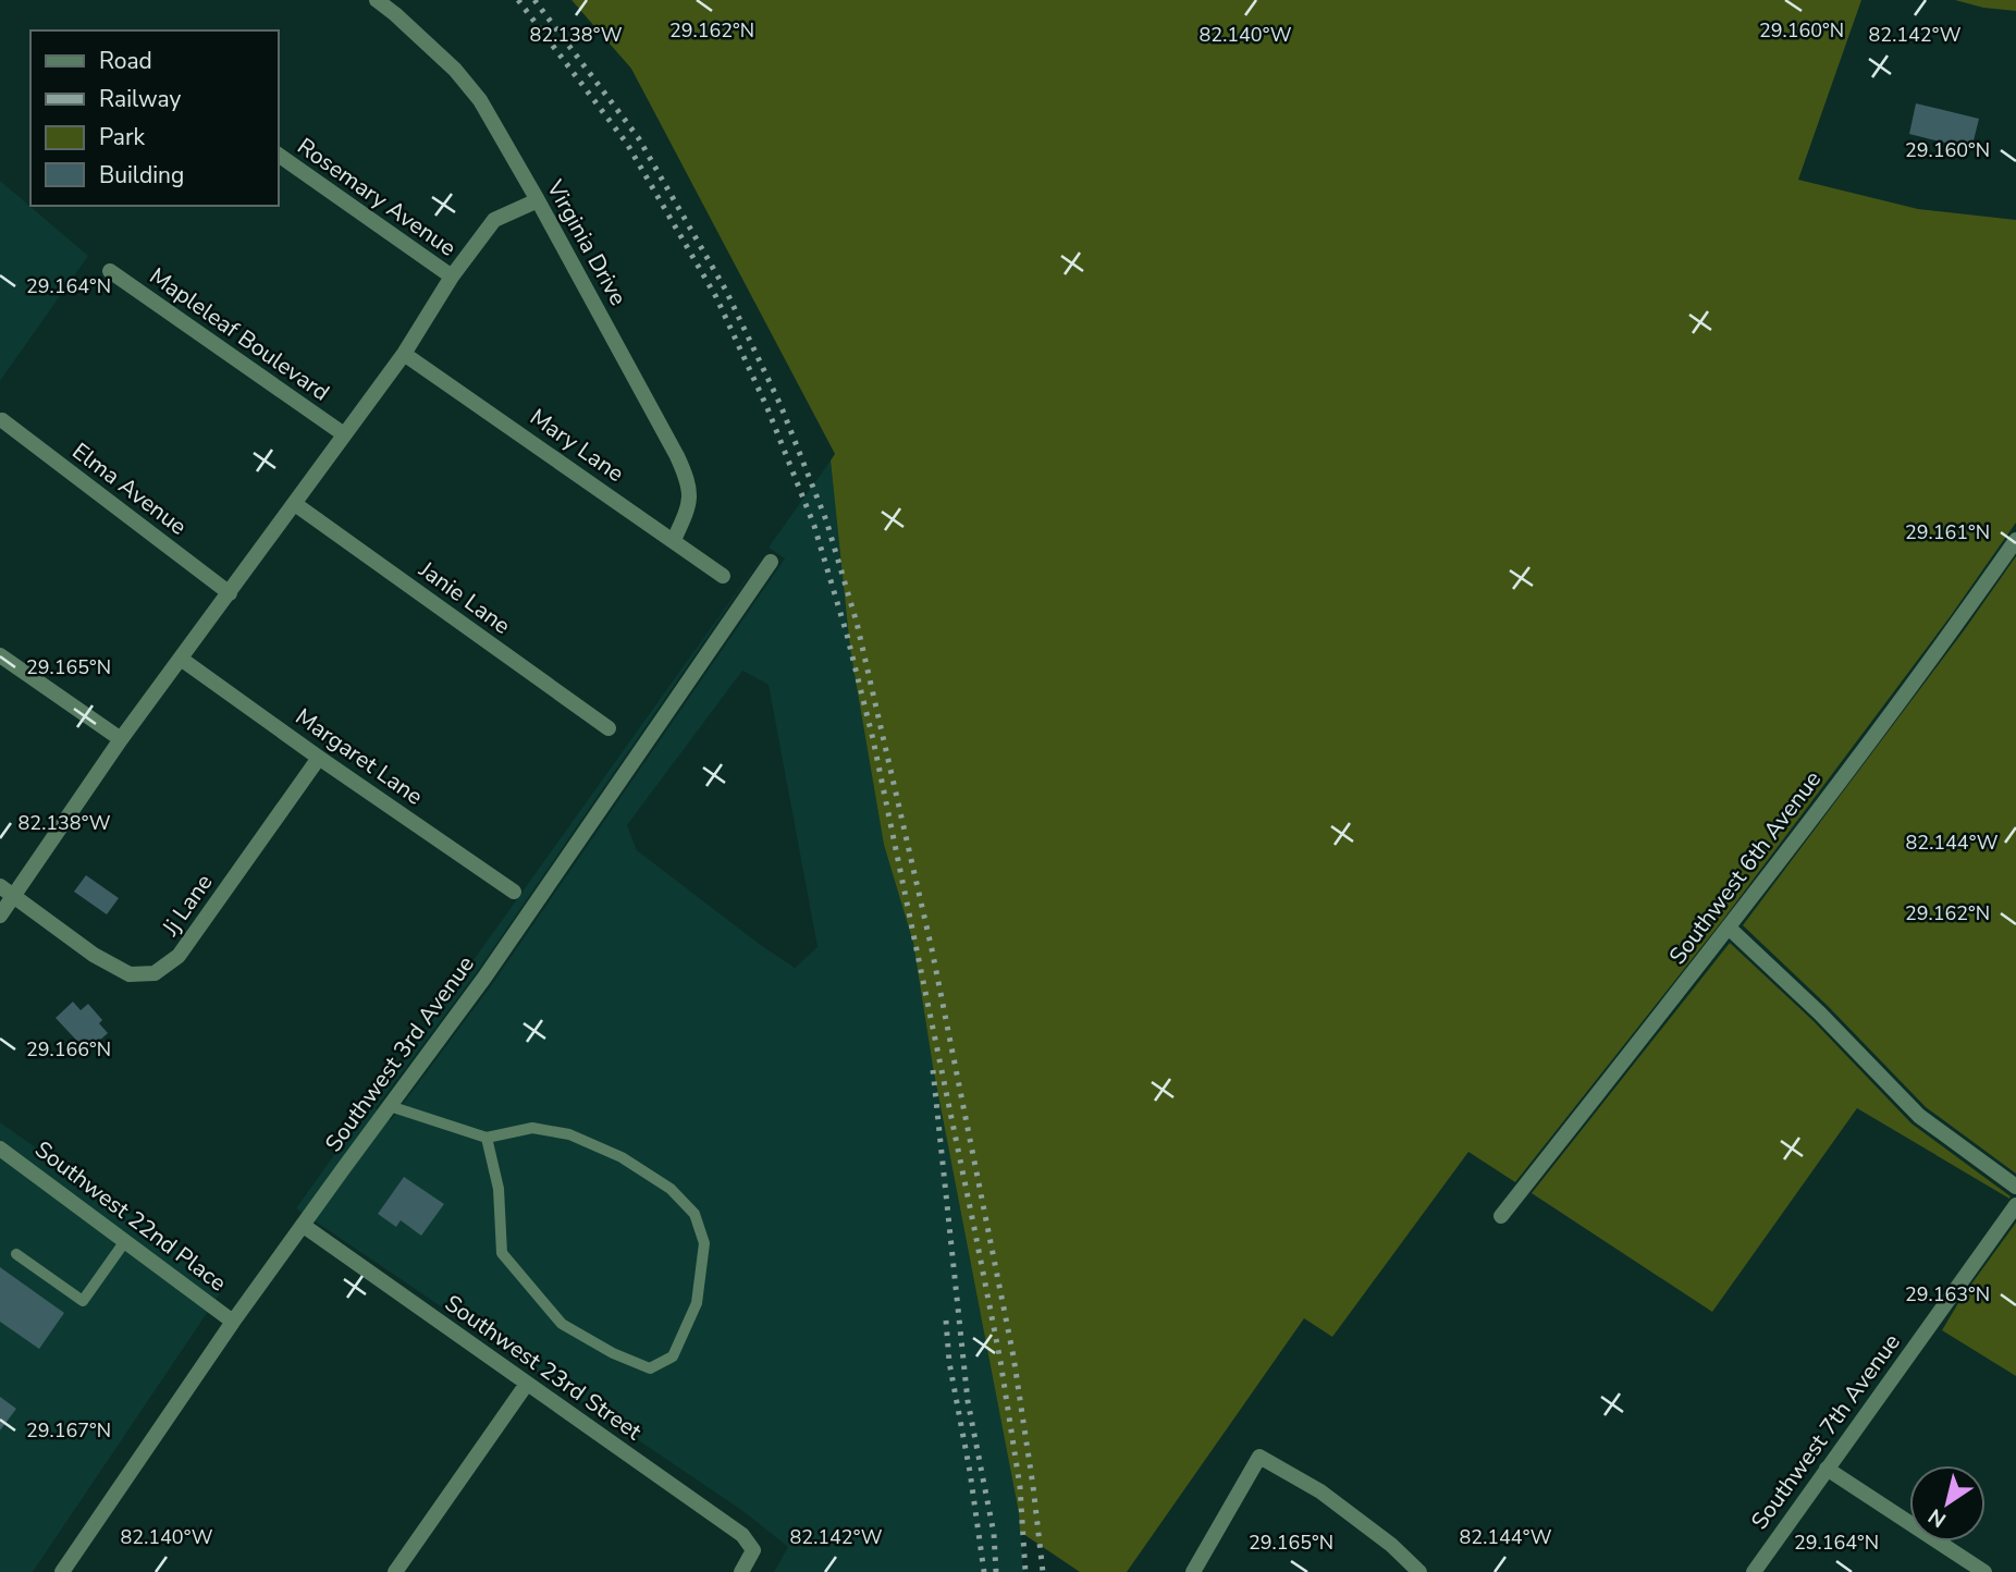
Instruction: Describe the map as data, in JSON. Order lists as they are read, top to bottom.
{
  "streets": {
    "street": [
      "Rosemary Avenue",
      "Virginia Drive",
      "Mapleleaf Boulevard",
      "Mary Lane",
      "Elma Avenue",
      "Janie Lane",
      "Margaret Lane",
      "Southwest 6th Avenue",
      "Jj Lane",
      "Southwest 3rd Avenue",
      "Southwest 22nd Place",
      "Southwest 23rd Street",
      "Southwest 7th Avenue"
    ]
  },
  "crossings": [
    ["Virginia Drive", "Mary Lane"],
    ["Margaret Lane", "Jj Lane"],
    ["Southwest 3rd Avenue", "Southwest 22nd Place"],
    ["Southwest 3rd Avenue", "Southwest 23rd Street"]
  ],
  "legend": [
    "Road",
    "Railway",
    "Park",
    "Building"
  ],
  "north": "bottom left",
  "coordinates": [
    "29.162°N",
    "29.160°N",
    "82.138°W",
    "82.140°W",
    "82.142°W",
    "29.164°N",
    "29.161°N",
    "29.165°N",
    "82.144°W",
    "29.166°N",
    "29.163°N",
    "29.167°N"
  ]
}
